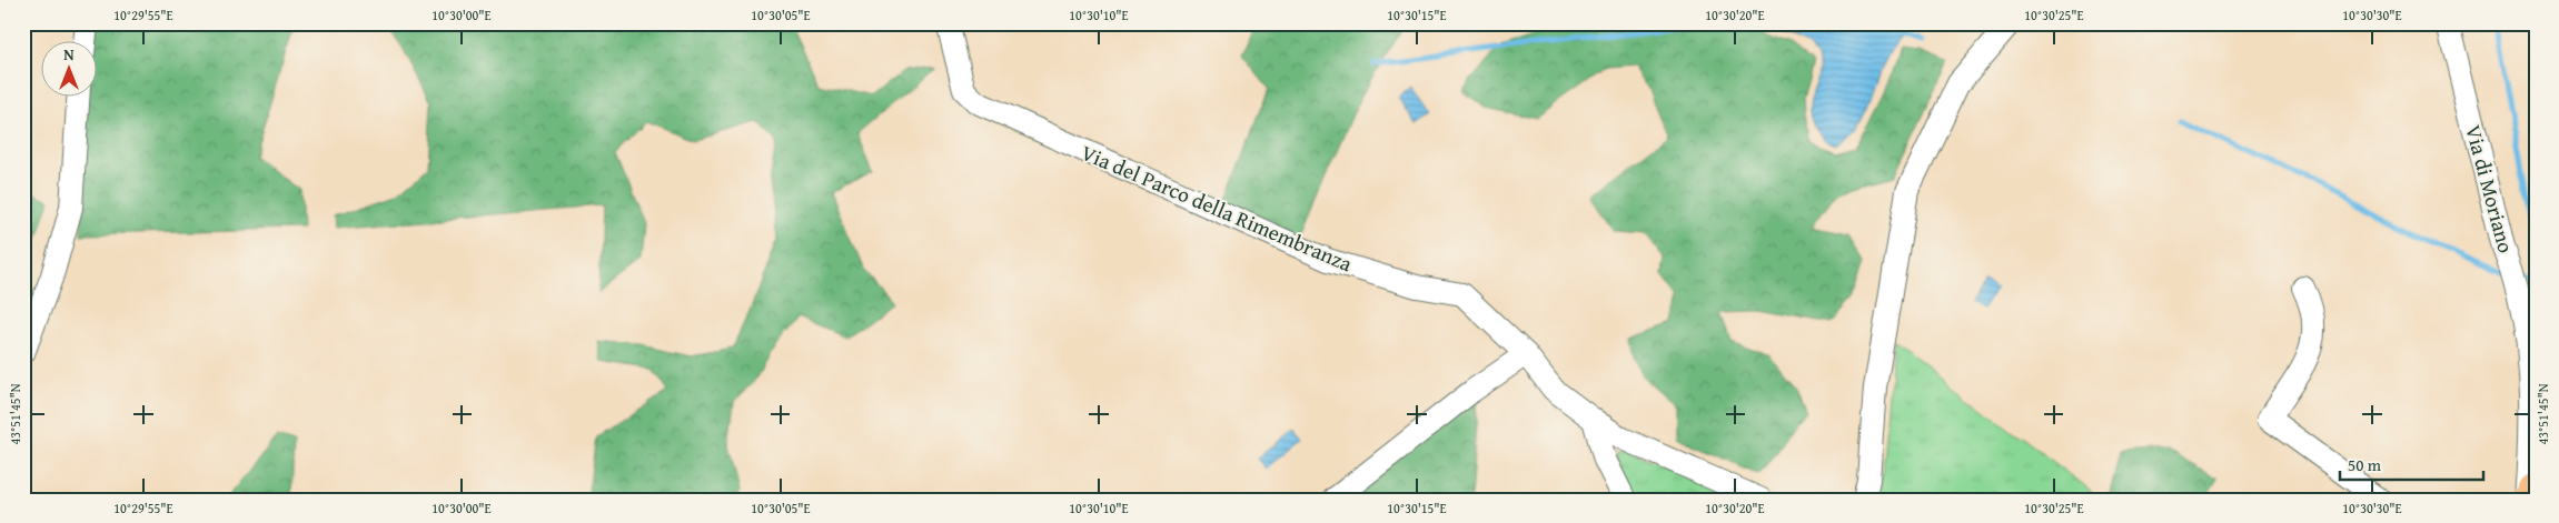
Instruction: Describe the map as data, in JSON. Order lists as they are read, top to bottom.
{
  "streets": {
    "street": ["Via di Moriano", "Via del Parco della Rimembranza"]
  },
  "scale_bar": "50 m",
  "north": "top",
  "coordinates": [
    "10°29'55\"E",
    "10°30'00\"E",
    "10°30'05\"E",
    "10°30'10\"E",
    "10°30'15\"E",
    "10°30'20\"E",
    "10°30'25\"E",
    "10°30'30\"E",
    "43°51'45\"N"
  ]
}
